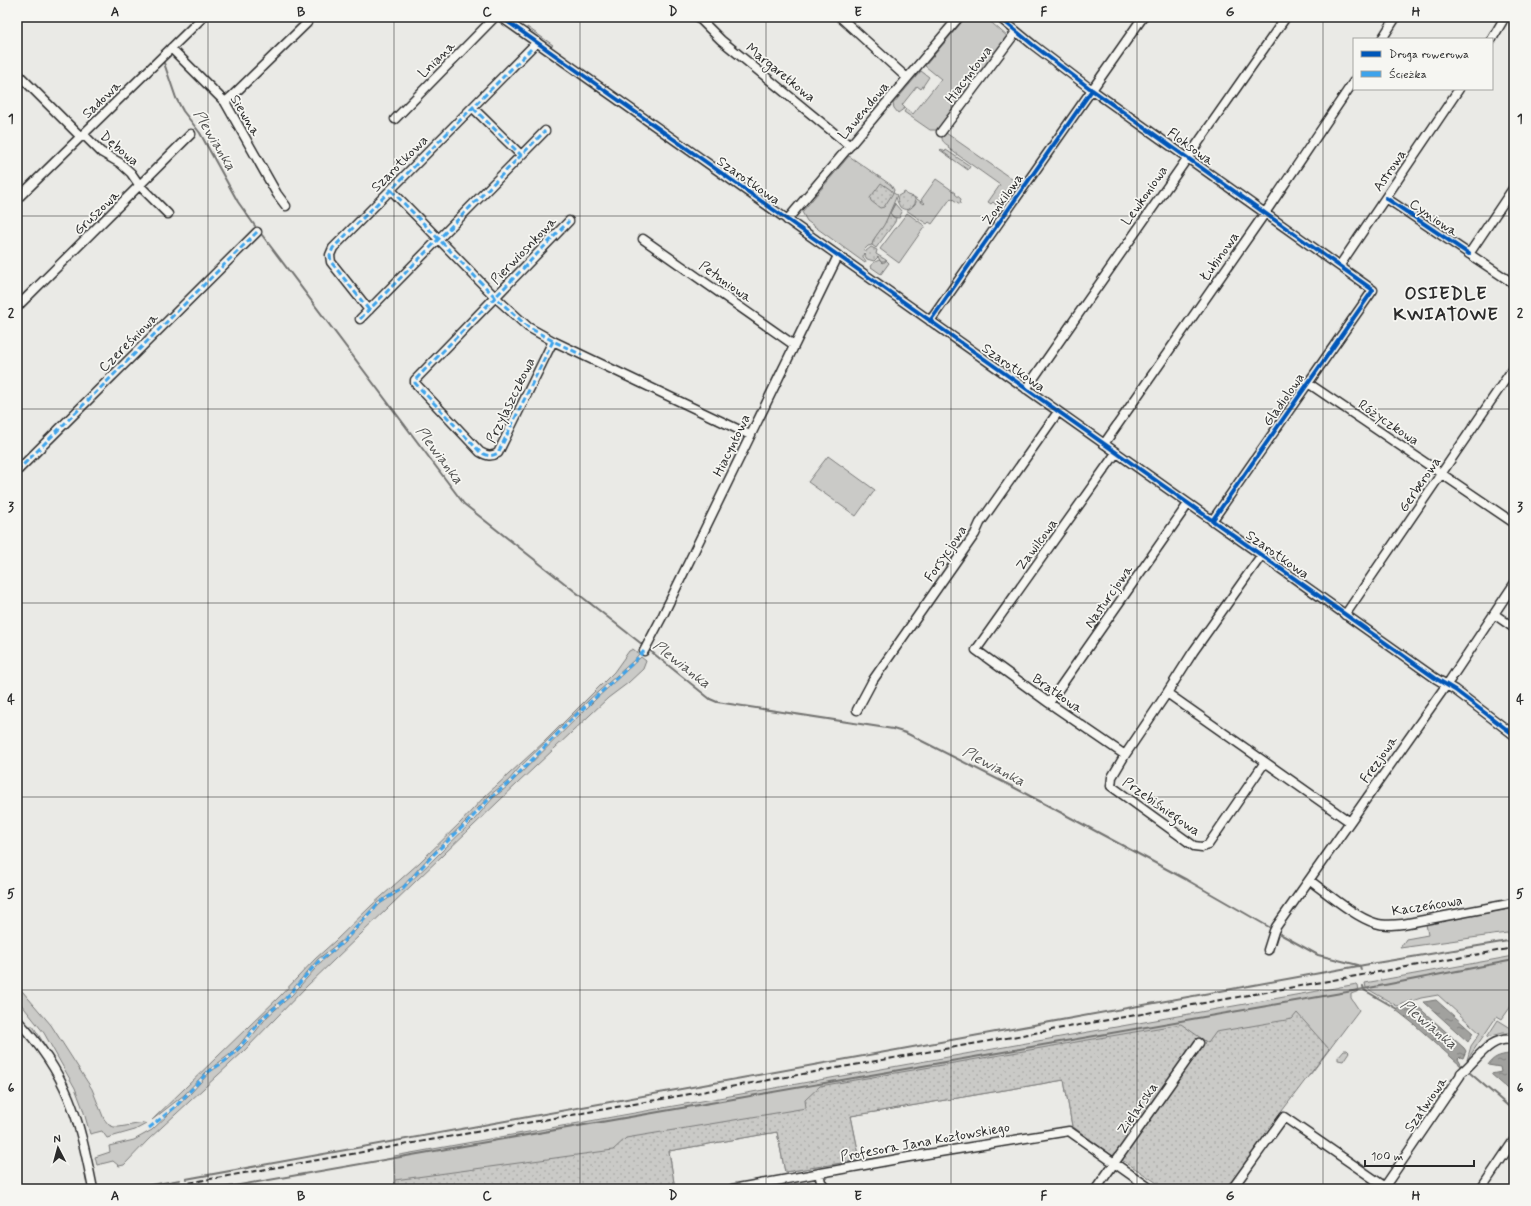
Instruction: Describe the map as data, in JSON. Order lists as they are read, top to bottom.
{
  "streets": {
    "street": [
      "Lniana",
      "Margaretkowa",
      "Hiacyntowa",
      "Sadowa",
      "Lawendowa",
      "Siewna",
      "Floksowa",
      "Dębowa",
      "Szarotkowa",
      "Astrowa",
      "Lewkoniowa",
      "Żonkilowa",
      "Gruszowa",
      "Cyniowa",
      "Pierwiosnkowa",
      "Łubinowa",
      "Petuniowa",
      "Czereśniowa",
      "Gladiolowa",
      "Przylaszczkowa",
      "Różyczkowa",
      "Gerberowa",
      "Zawilcowa",
      "Forsycjowa",
      "Nasturcjowa",
      "Bratkowa",
      "Frezjowa",
      "Przebiśniegowa",
      "Kaczeńcowa",
      "Szałwiowa",
      "Zielarska",
      "Profesora Jana Kozłowskiego"
    ]
  },
  "crossings": [
    ["Margaretkowa", "Lawendowa"],
    ["Hiacyntowa", "Floksowa"],
    ["Hiacyntowa", "Szarotkowa"],
    ["Hiacyntowa", "Petuniowa"],
    ["Sadowa", "Siewna"],
    ["Sadowa", "Dębowa"],
    ["Lawendowa", "Szarotkowa"],
    ["Floksowa", "Astrowa"],
    ["Floksowa", "Lewkoniowa"],
    ["Floksowa", "Żonkilowa"],
    ["Floksowa", "Łubinowa"],
    ["Floksowa", "Gladiolowa"],
    ["Dębowa", "Gruszowa"],
    ["Szarotkowa", "Lewkoniowa"],
    ["Szarotkowa", "Żonkilowa"],
    ["Szarotkowa", "Łubinowa"],
    ["Szarotkowa", "Gladiolowa"],
    ["Szarotkowa", "Gerberowa"],
    ["Szarotkowa", "Zawilcowa"],
    ["Szarotkowa", "Forsycjowa"],
    ["Szarotkowa", "Nasturcjowa"],
    ["Szarotkowa", "Frezjowa"],
    ["Szarotkowa", "Przebiśniegowa"],
    ["Astrowa", "Cyniowa"],
    ["Pierwiosnkowa", "Przylaszczkowa"],
    ["Gladiolowa", "Różyczkowa"],
    ["Różyczkowa", "Gerberowa"],
    ["Zawilcowa", "Bratkowa"],
    ["Nasturcjowa", "Bratkowa"],
    ["Bratkowa", "Przebiśniegowa"],
    ["Frezjowa", "Kaczeńcowa"],
    ["Zielarska", "Profesora Jana Kozłowskiego"]
  ],
  "districts": ["OSIEDLE KWIATOWE"],
  "water": ["Plewianka"],
  "legend": ["Droga rowerowa", "Ścieżka"],
  "scale_bar": "100 m",
  "north": "top",
  "grid": {
    "columns": [
      "A",
      "B",
      "C",
      "D",
      "E",
      "F",
      "G",
      "H"
    ],
    "rows": [
      "1",
      "2",
      "3",
      "4",
      "5",
      "6"
    ]
  }
}
